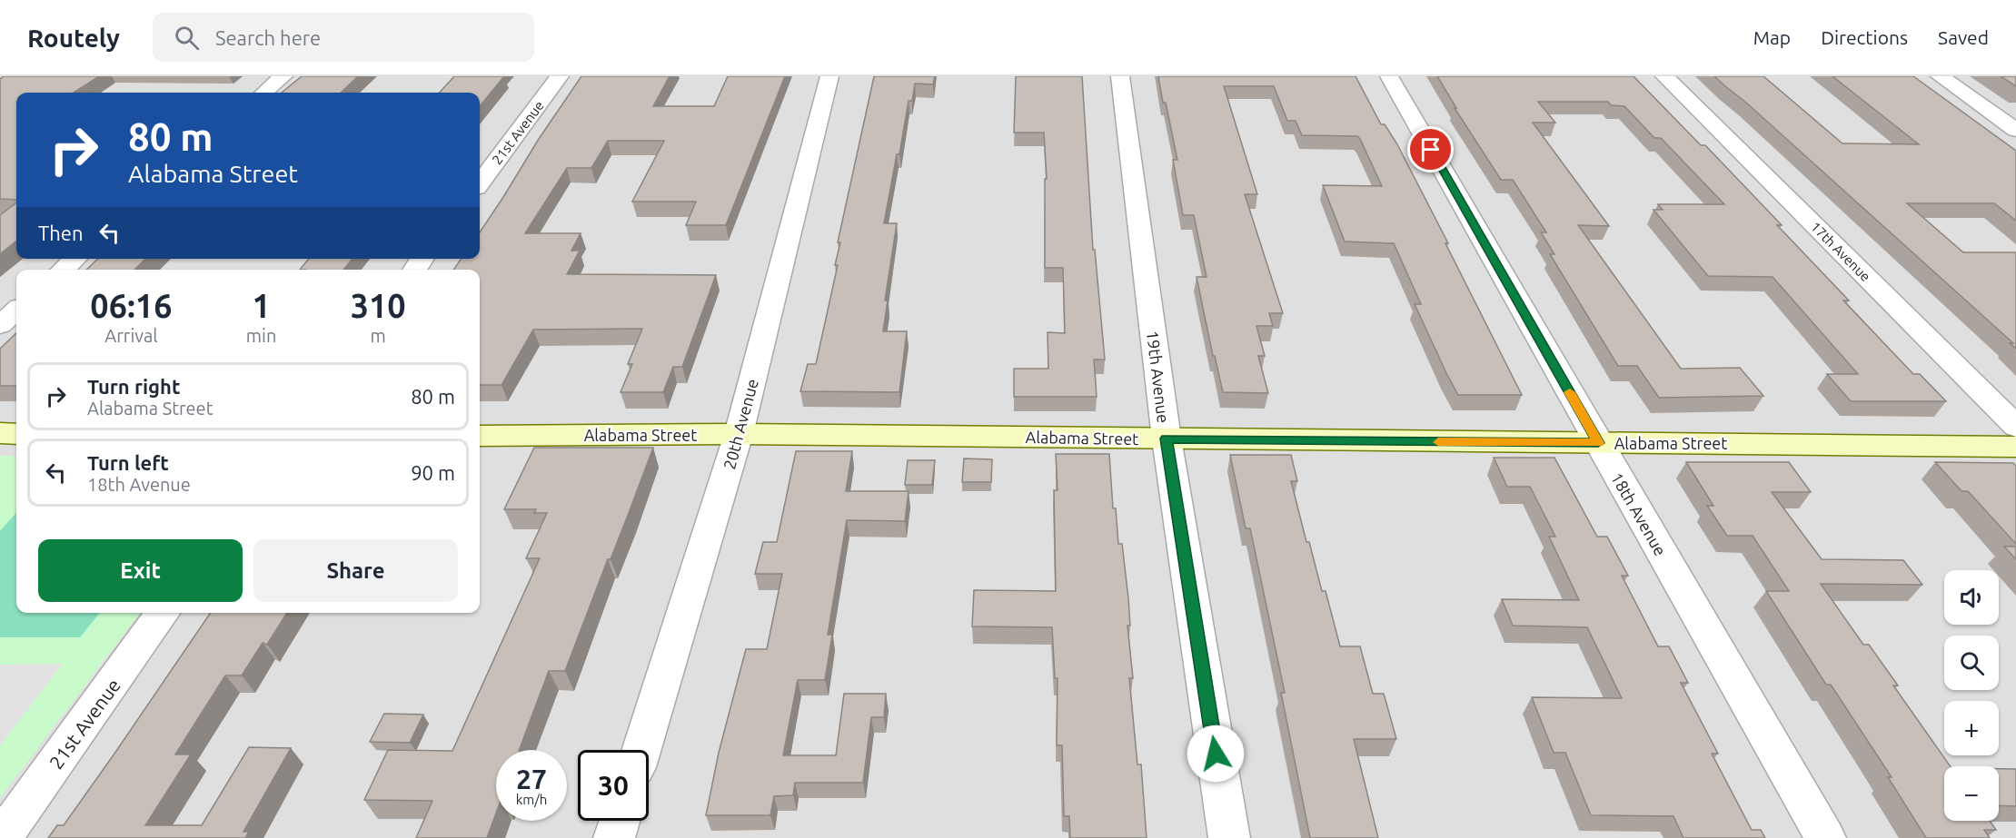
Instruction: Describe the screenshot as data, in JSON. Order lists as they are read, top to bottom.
{
  "streets": {
    "street": [
      "21st Avenue",
      "17th Avenue",
      "19th Avenue",
      "20th Avenue",
      "Alabama Street",
      "18th Avenue"
    ]
  },
  "crossings": [
    ["19th Avenue", "Alabama Street"],
    ["20th Avenue", "Alabama Street"],
    ["Alabama Street", "18th Avenue"]
  ],
  "page": {
    "header": "Routely",
    "search": "Search here",
    "nav": ["Map", "Directions", "Saved"],
    "turn": ["80 m", "Alabama Street"],
    "then": "Then",
    "eta": [
      "06:16",
      "Arrival",
      "1",
      "min",
      "310",
      "m"
    ],
    "list": [
      {
        "name": "Turn right",
        "note": "Alabama Street",
        "value": "80 m"
      },
      {
        "name": "Turn left",
        "note": "18th Avenue",
        "value": "90 m"
      }
    ],
    "buttons": ["Exit", "Share"],
    "map_buttons": ["+", "−"],
    "speed": "27 km/h",
    "limit": "30"
  }
}
